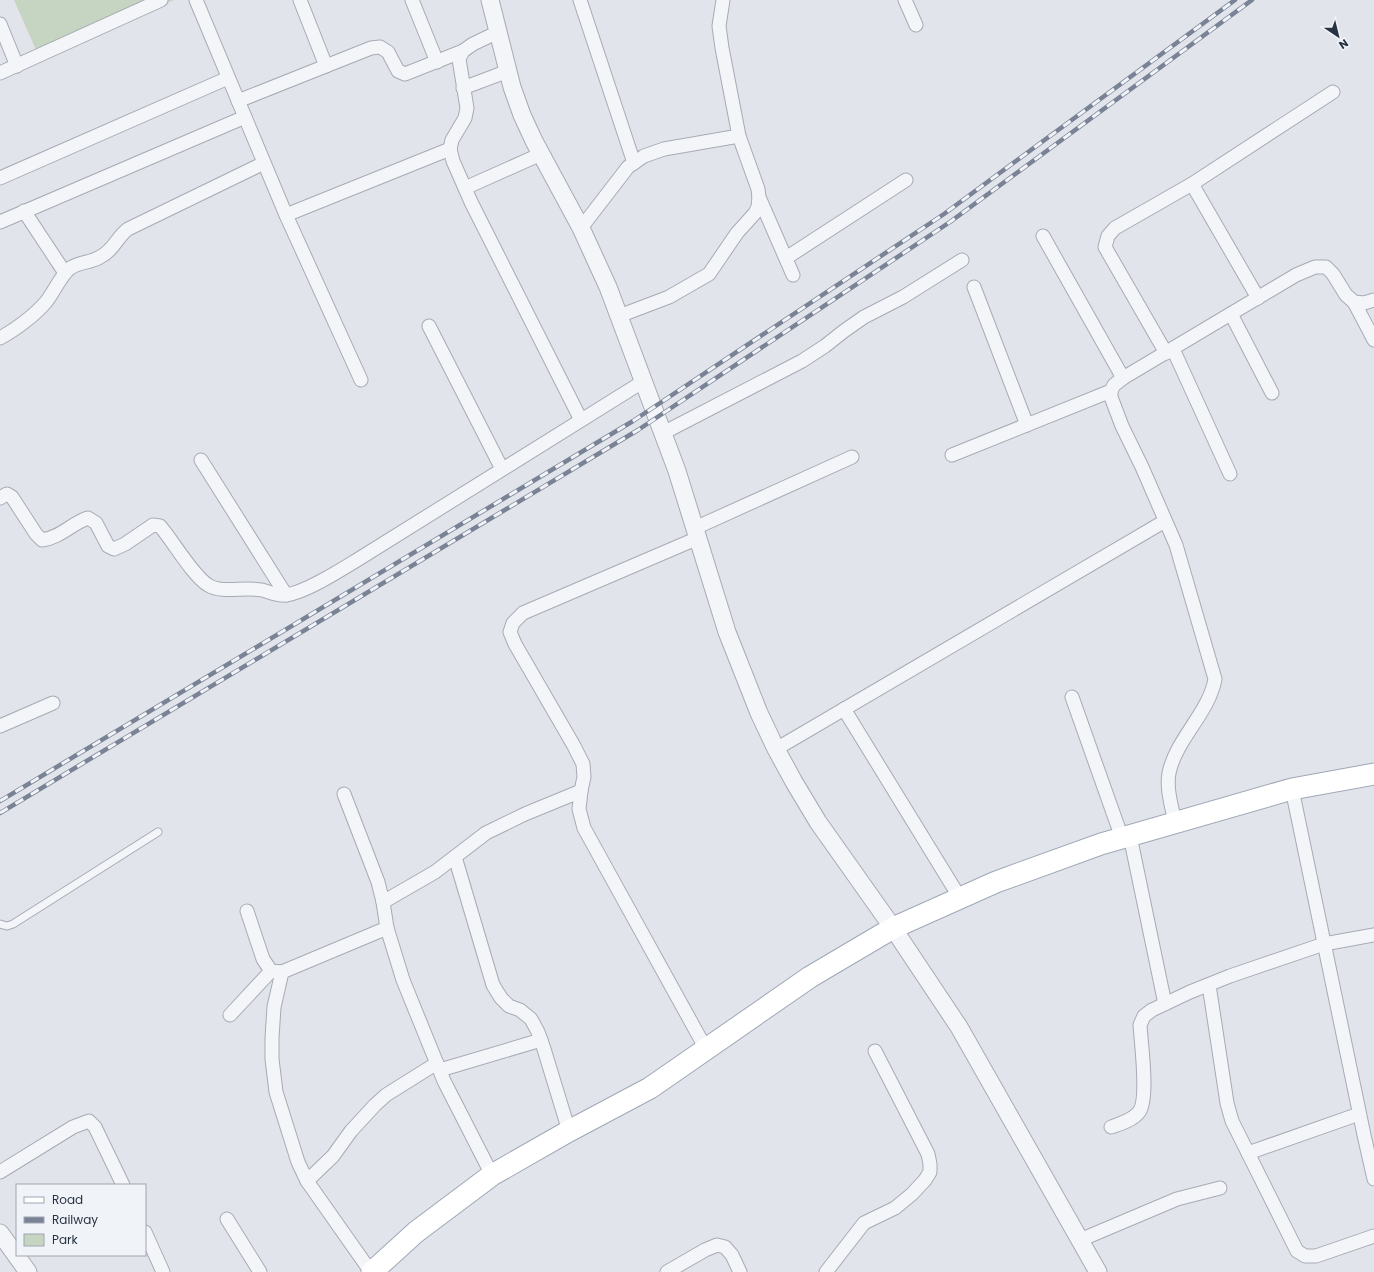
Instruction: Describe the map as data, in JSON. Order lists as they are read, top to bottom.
{
  "legend": ["Road", "Railway", "Park"],
  "north": "bottom right"
}
